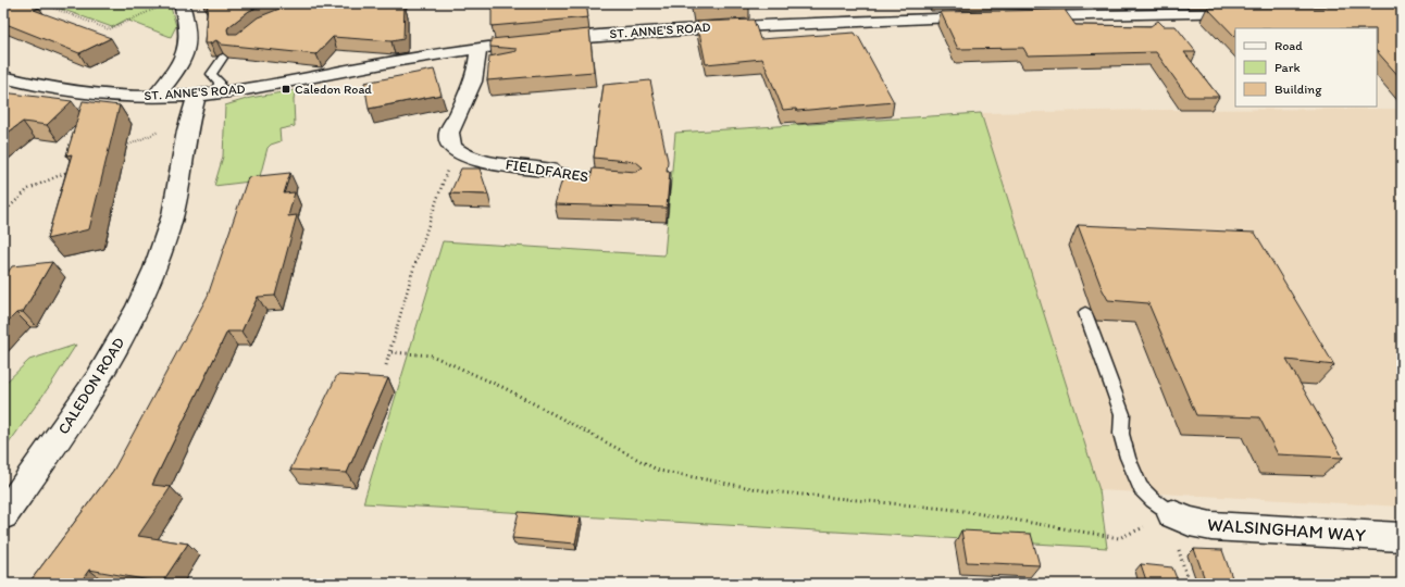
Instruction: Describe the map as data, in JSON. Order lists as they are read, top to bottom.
{
  "streets": {
    "street": [
      "ST. ANNE'S ROAD",
      "FIELDFARES",
      "CALEDON ROAD",
      "WALSINGHAM WAY"
    ]
  },
  "crossings": [
    ["ST. ANNE'S ROAD", "CALEDON ROAD"]
  ],
  "places": {
    "transit": ["Caledon Road"]
  },
  "legend": ["Road", "Park", "Building"]
}
